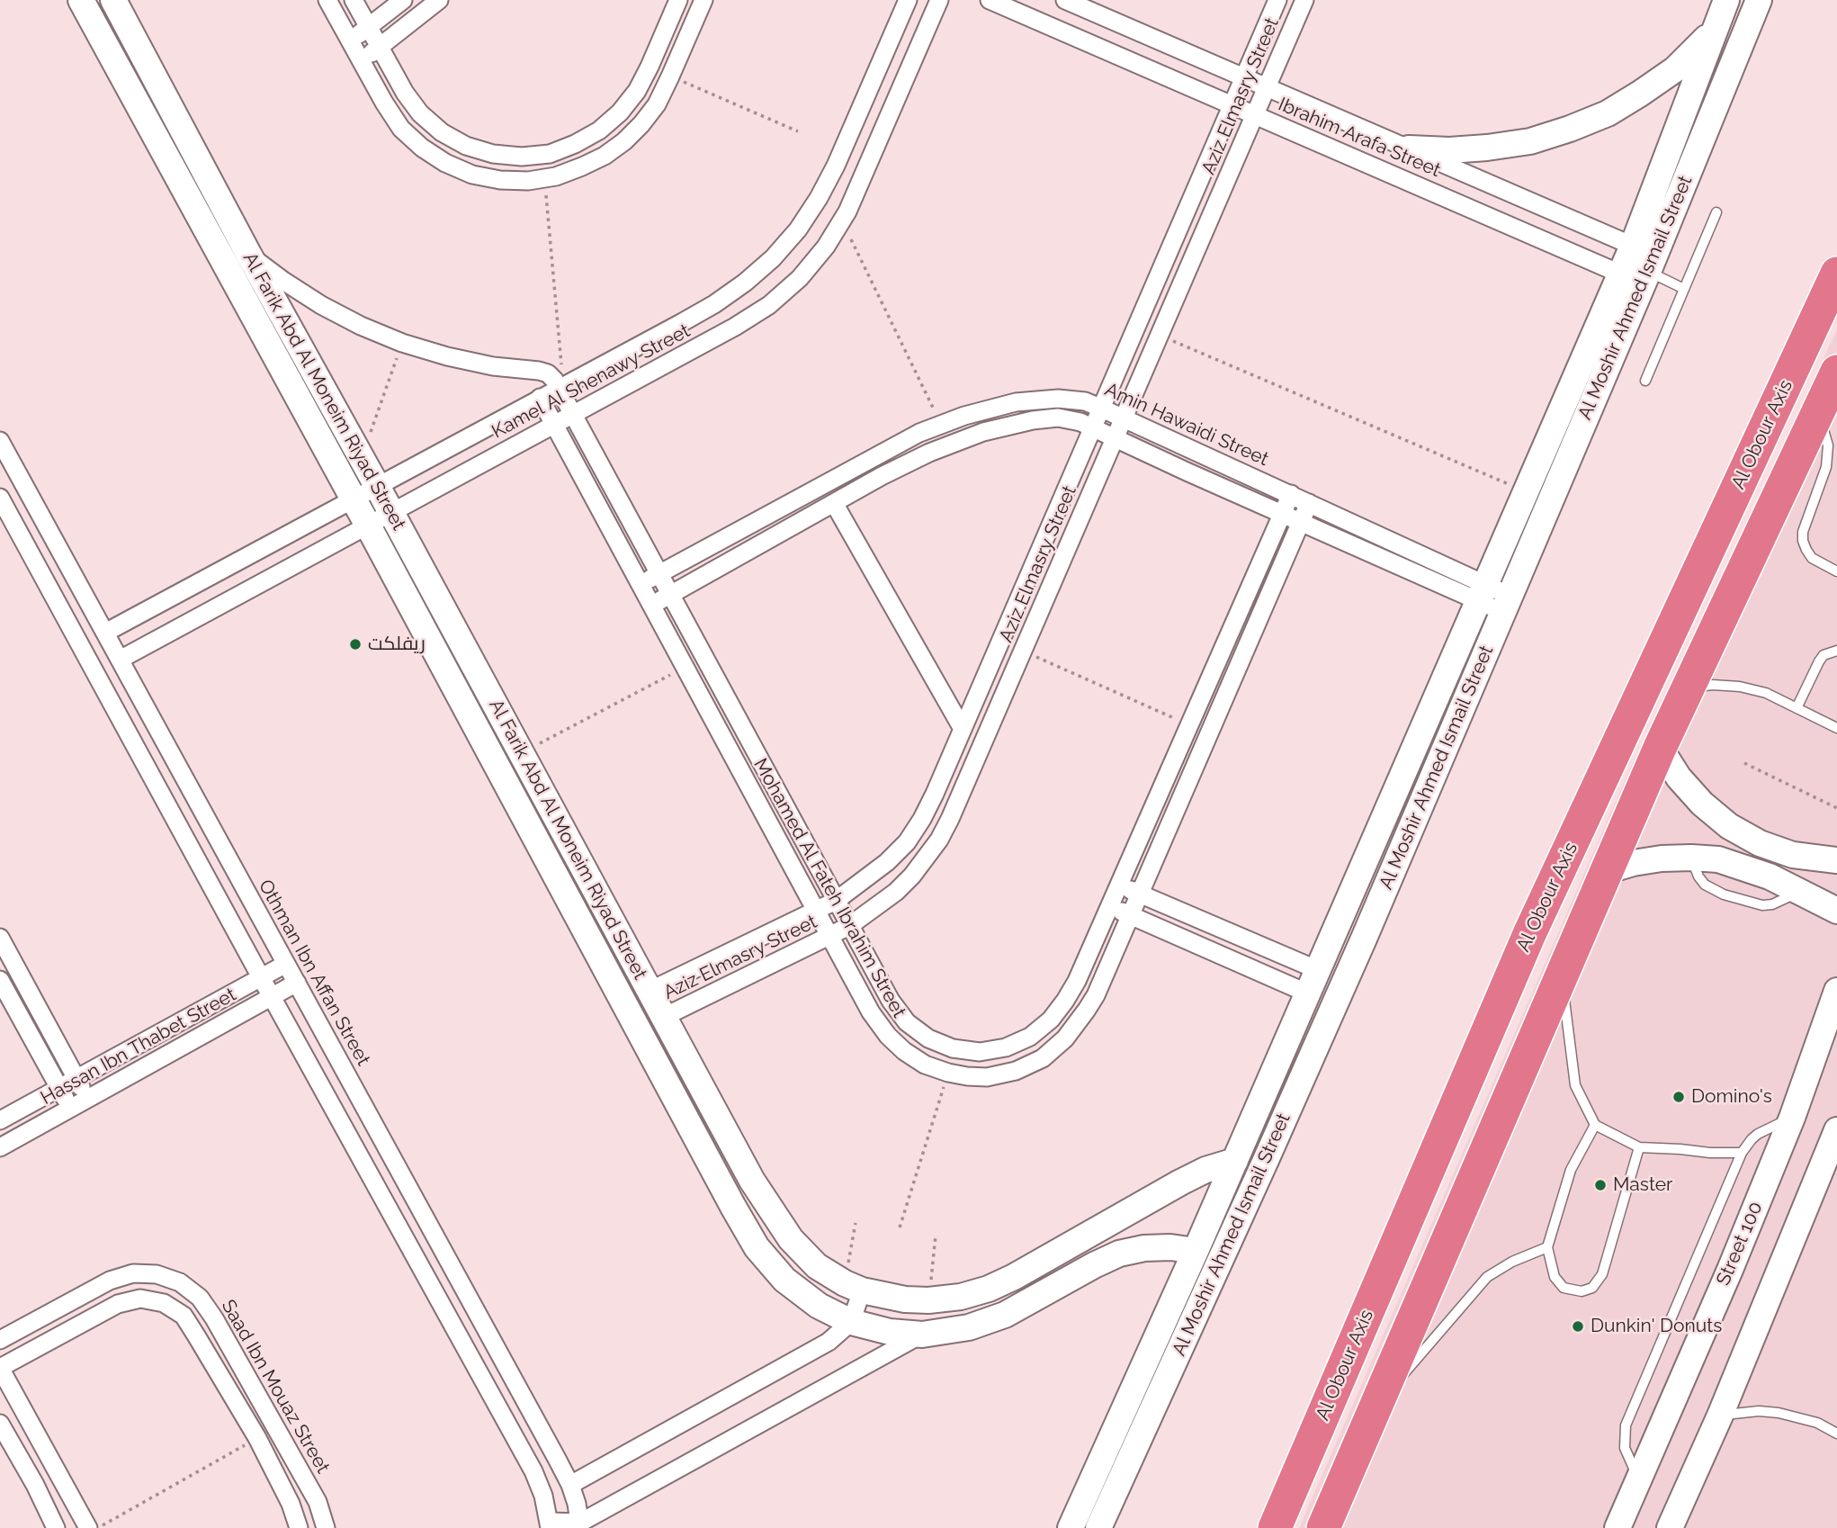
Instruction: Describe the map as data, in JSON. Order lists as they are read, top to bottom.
{
  "streets": {
    "highway": ["Al Obour Axis"],
    "street": [
      "Aziz Elmasry Street",
      "Ibrahim Arafa Street",
      "Al Moshir Ahmed Ismail Street",
      "Kamel Al Shenawy Street",
      "Al Farik Abd Al Moneim Riyad Street",
      "Amin Hawaidi Street",
      "Mohamed Al Fateh Ibrahim Street",
      "Othman Ibn Affan Street",
      "Hassan Ibn Thabet Street",
      "Street 100",
      "Saad Ibn Mouaz Street"
    ]
  },
  "crossings": [
    ["Aziz Elmasry Street", "Ibrahim Arafa Street"],
    ["Aziz Elmasry Street", "Al Farik Abd Al Moneim Riyad Street"],
    ["Aziz Elmasry Street", "Amin Hawaidi Street"],
    ["Aziz Elmasry Street", "Mohamed Al Fateh Ibrahim Street"],
    ["Ibrahim Arafa Street", "Al Moshir Ahmed Ismail Street"],
    ["Al Moshir Ahmed Ismail Street", "Al Farik Abd Al Moneim Riyad Street"],
    ["Al Moshir Ahmed Ismail Street", "Amin Hawaidi Street"],
    ["Kamel Al Shenawy Street", "Al Farik Abd Al Moneim Riyad Street"],
    ["Kamel Al Shenawy Street", "Mohamed Al Fateh Ibrahim Street"],
    ["Kamel Al Shenawy Street", "Othman Ibn Affan Street"],
    ["Amin Hawaidi Street", "Mohamed Al Fateh Ibrahim Street"],
    ["Othman Ibn Affan Street", "Hassan Ibn Thabet Street"]
  ],
  "places": [
    "ريفلكت",
    "Domino's",
    "Master",
    "Dunkin' Donuts"
  ]
}
